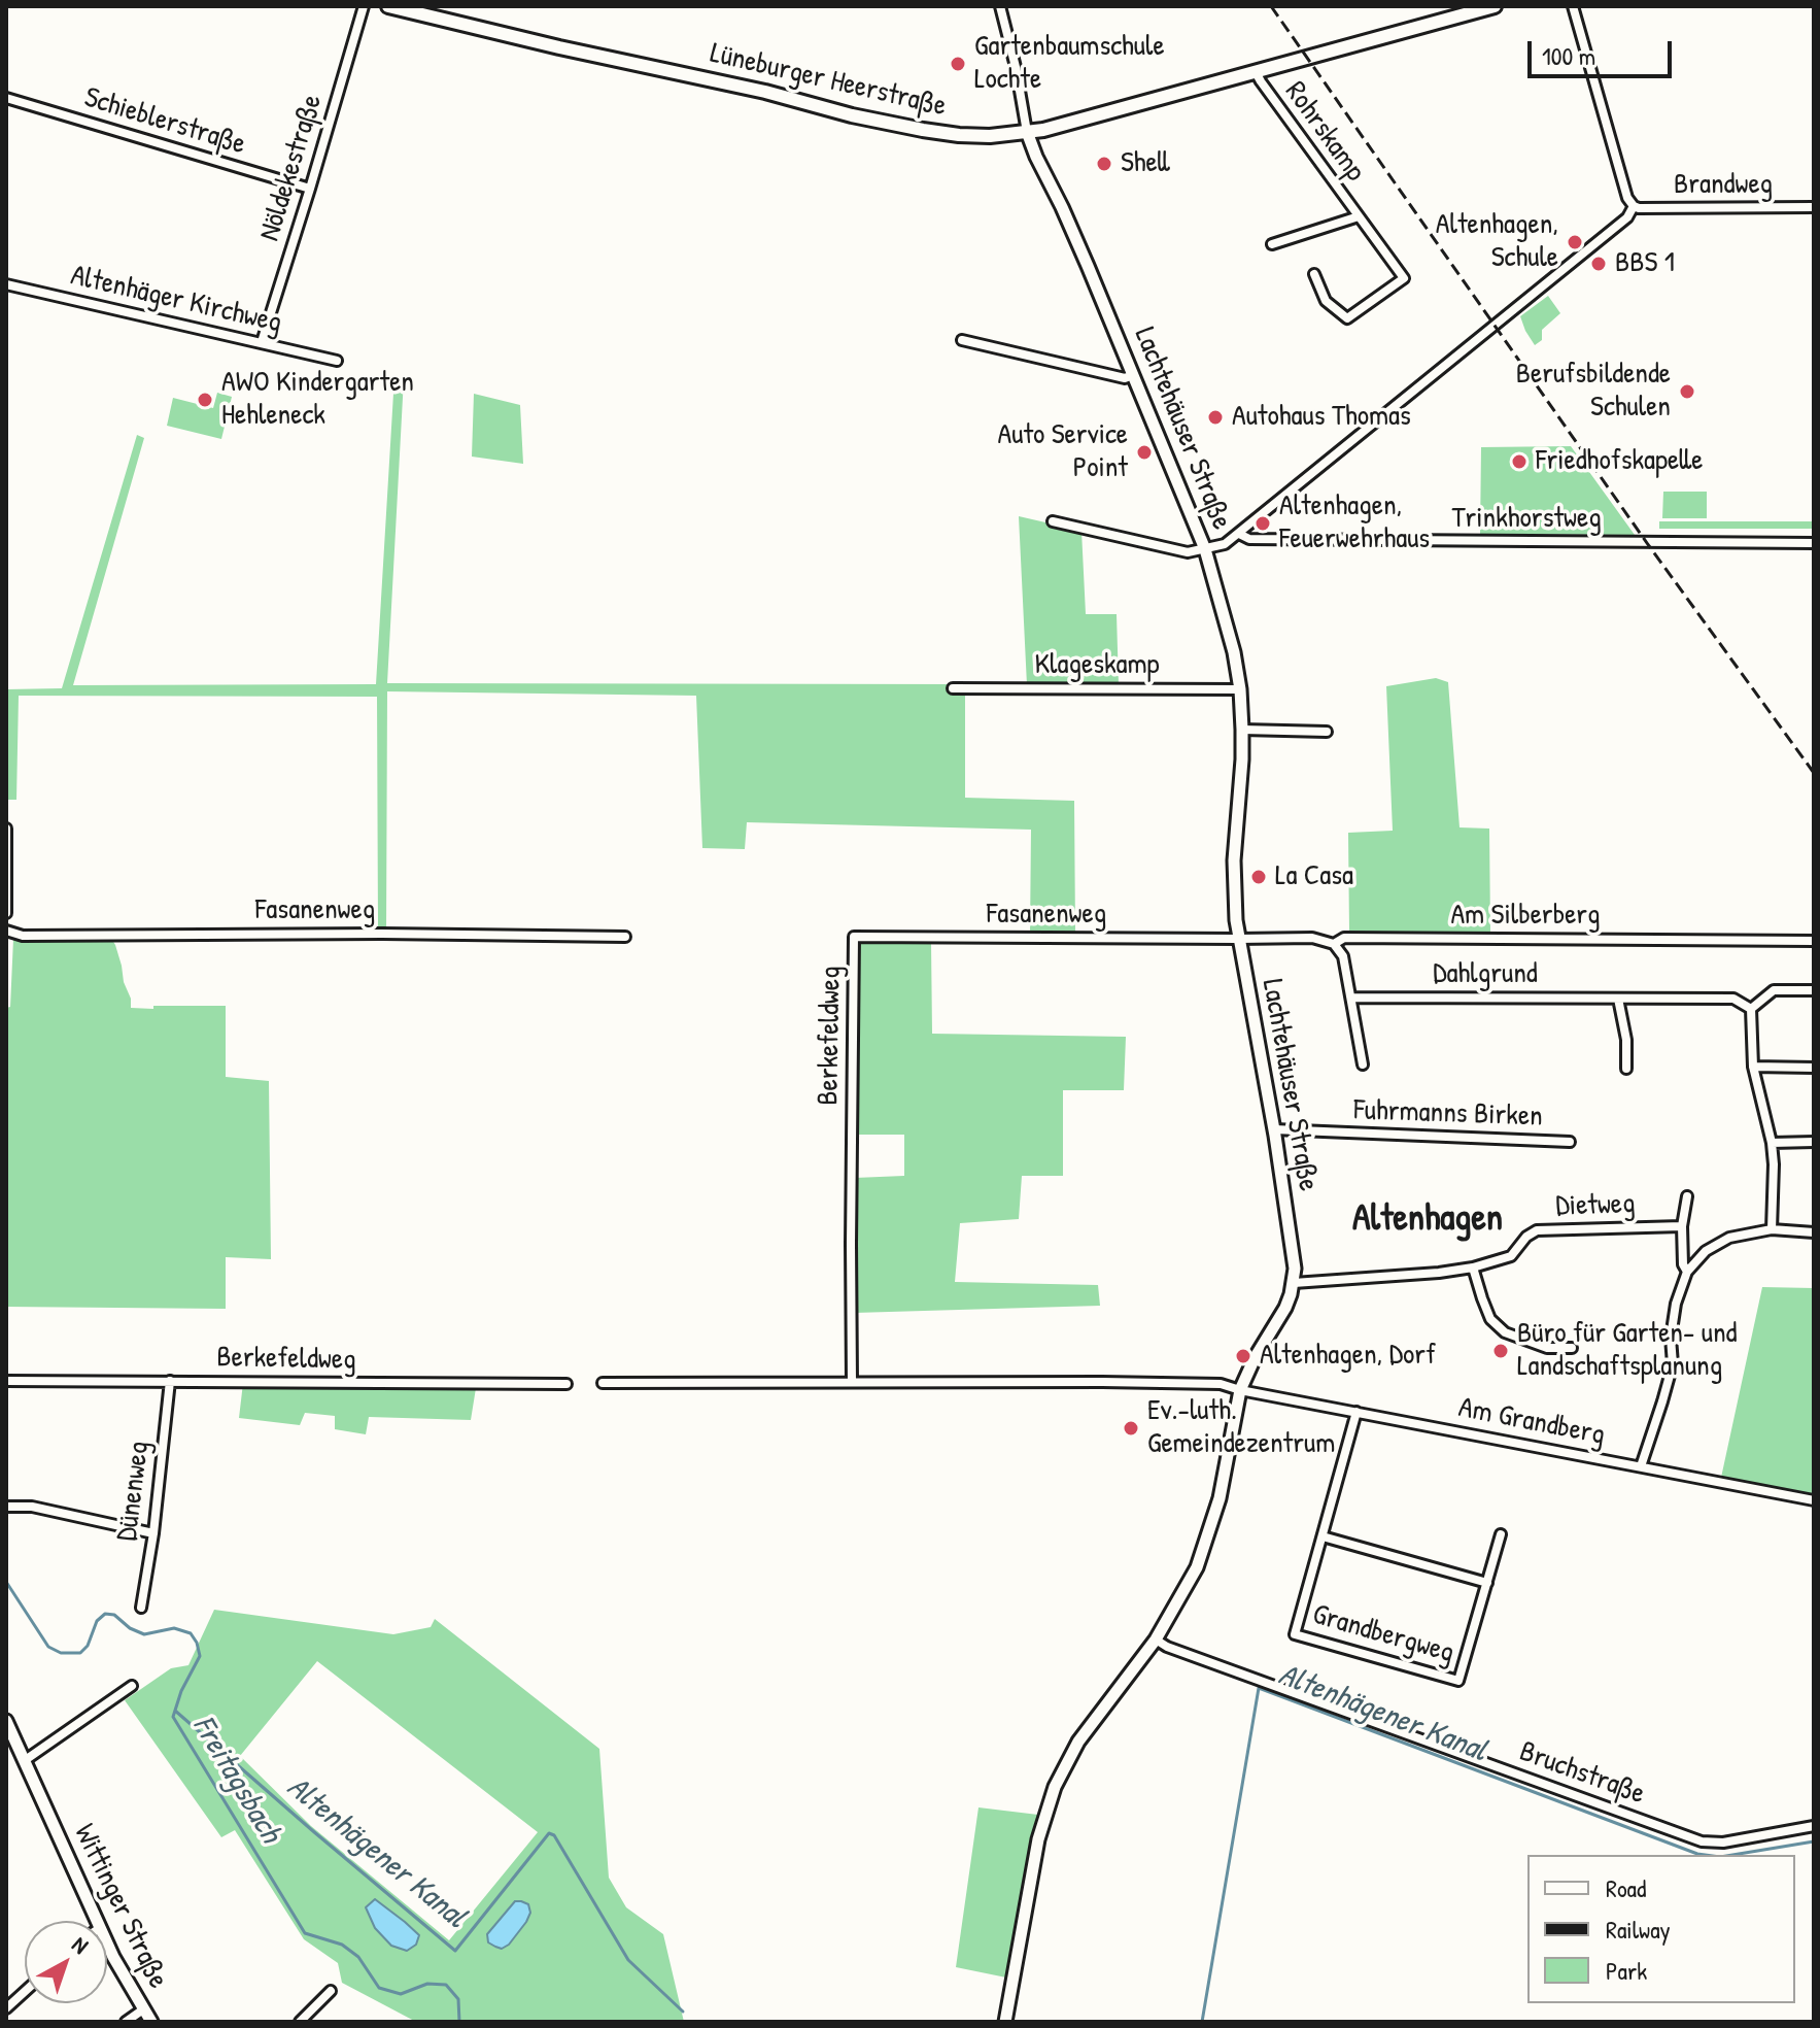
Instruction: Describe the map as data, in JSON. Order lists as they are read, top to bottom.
{
  "streets": {
    "main road": ["Lüneburger Heerstraße"],
    "street": [
      "Schieblerstraße",
      "Rohrskamp",
      "Nöldekestraße",
      "Brandweg",
      "Altenhäger Kirchweg",
      "Lachtehäuser Straße",
      "Trinkhorstweg",
      "Klageskamp",
      "Fasanenweg",
      "Am Silberberg",
      "Dahlgrund",
      "Berkefeldweg",
      "Fuhrmanns Birken",
      "Dietweg",
      "Am Grandberg",
      "Dünenweg",
      "Grandbergweg",
      "Bruchstraße",
      "Wittinger Straße"
    ]
  },
  "crossings": [
    ["Lüneburger Heerstraße", "Rohrskamp"],
    ["Lüneburger Heerstraße", "Lachtehäuser Straße"],
    ["Schieblerstraße", "Nöldekestraße"],
    ["Nöldekestraße", "Altenhäger Kirchweg"],
    ["Lachtehäuser Straße", "Klageskamp"],
    ["Lachtehäuser Straße", "Fasanenweg"],
    ["Lachtehäuser Straße", "Am Silberberg"],
    ["Lachtehäuser Straße", "Fuhrmanns Birken"],
    ["Lachtehäuser Straße", "Dietweg"],
    ["Lachtehäuser Straße", "Am Grandberg"],
    ["Lachtehäuser Straße", "Bruchstraße"],
    ["Fasanenweg", "Am Silberberg"],
    ["Fasanenweg", "Berkefeldweg"],
    ["Berkefeldweg", "Dünenweg"],
    ["Am Grandberg", "Grandbergweg"]
  ],
  "districts": ["Altenhagen"],
  "water": ["Altenhägener Kanal", "Freitagsbach"],
  "places": [
    "Gartenbaumschule Lochte",
    "Shell",
    "Altenhagen, Schule",
    "BBS 1",
    "Berufsbildende Schulen",
    "AWO Kindergarten Hehleneck",
    "Autohaus Thomas",
    "Auto Service Point",
    "Friedhofskapelle",
    "Altenhagen, Feuerwehrhaus",
    "La Casa",
    "Büro für Garten- und Landschaftsplanung",
    "Altenhagen, Dorf",
    "Ev.-luth. Gemeindezentrum"
  ],
  "legend": ["Road", "Railway", "Park"],
  "scale_bar": "100 m",
  "north": "top right"
}
